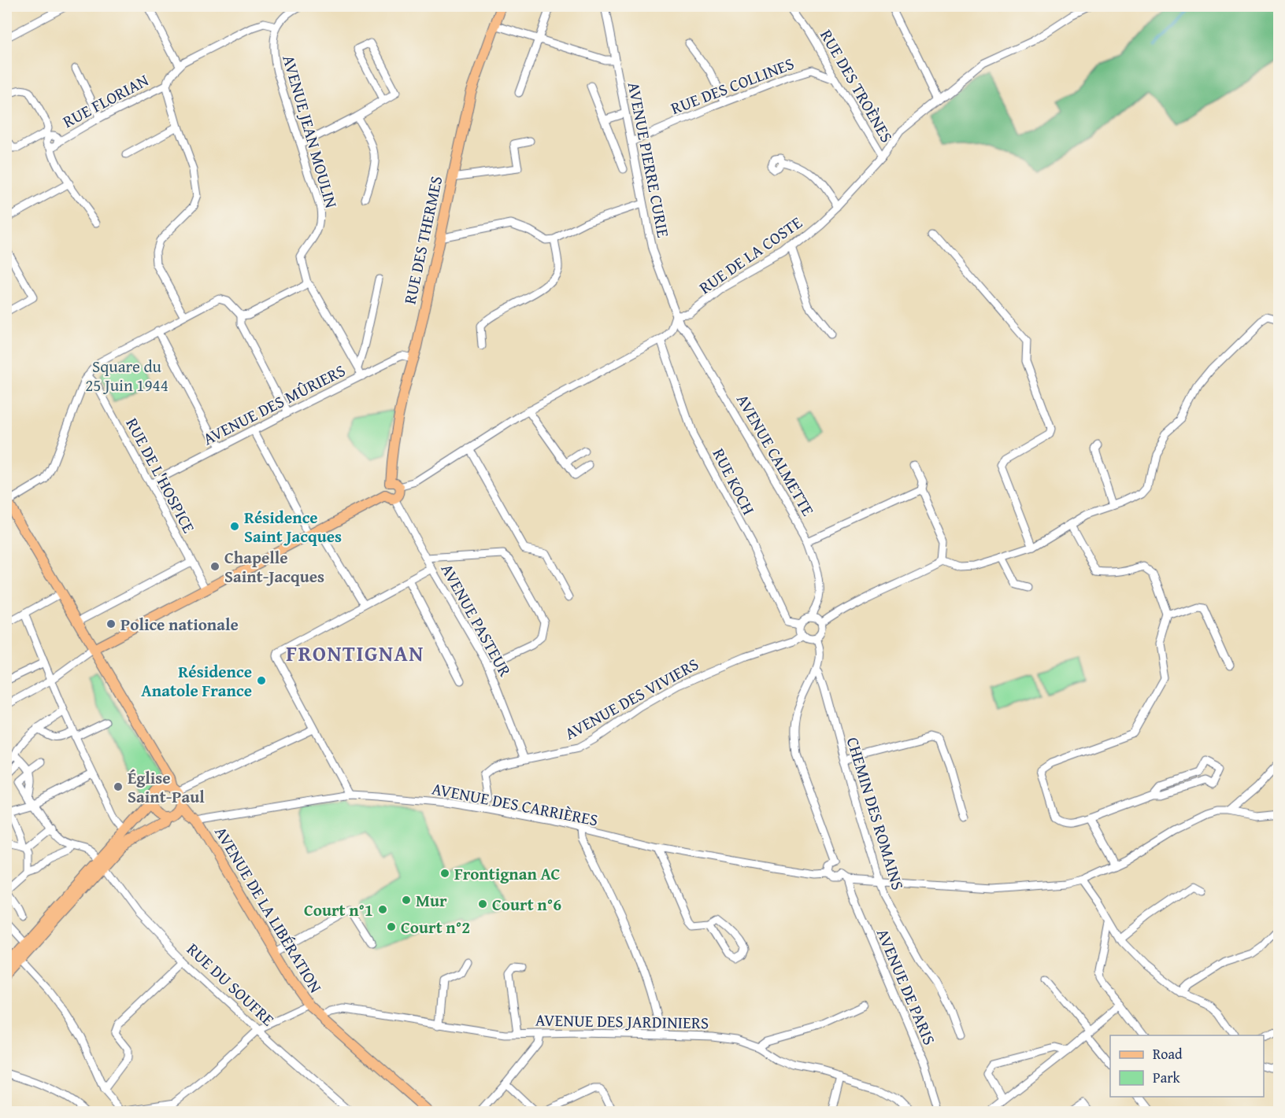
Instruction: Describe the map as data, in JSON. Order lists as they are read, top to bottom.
{
  "streets": {
    "main road": ["RUE DES THERMES", "AVENUE DE LA LIBÉRATION"],
    "street": [
      "RUE DES COLLINES",
      "RUE DES TROÈNES",
      "RUE FLORIAN",
      "AVENUE JEAN MOULIN",
      "AVENUE PIERRE CURIE",
      "RUE DE LA COSTE",
      "AVENUE DES MÛRIERS",
      "AVENUE CALMETTE",
      "RUE DE L'HOSPICE",
      "RUE KOCH",
      "AVENUE PASTEUR",
      "AVENUE DES VIVIERS",
      "AVENUE DES CARRIÈRES",
      "CHEMIN DES ROMAINS",
      "RUE DU SOUFRE",
      "AVENUE DE PARIS",
      "AVENUE DES JARDINIERS"
    ]
  },
  "crossings": [
    ["RUE DES COLLINES", "RUE DES TROÈNES"],
    ["RUE DES COLLINES", "AVENUE PIERRE CURIE"],
    ["RUE DES TROÈNES", "RUE DE LA COSTE"],
    ["AVENUE PIERRE CURIE", "RUE DE LA COSTE"],
    ["AVENUE PIERRE CURIE", "AVENUE CALMETTE"],
    ["RUE DES THERMES", "AVENUE DES MÛRIERS"],
    ["RUE DES THERMES", "AVENUE PASTEUR"],
    ["RUE DE LA COSTE", "AVENUE CALMETTE"],
    ["AVENUE DES MÛRIERS", "RUE DE L'HOSPICE"],
    ["AVENUE CALMETTE", "RUE KOCH"],
    ["AVENUE CALMETTE", "AVENUE DES VIVIERS"],
    ["RUE KOCH", "AVENUE DES VIVIERS"],
    ["AVENUE PASTEUR", "AVENUE DES VIVIERS"],
    ["AVENUE DES CARRIÈRES", "AVENUE DE LA LIBÉRATION"],
    ["AVENUE DES CARRIÈRES", "AVENUE DE PARIS"],
    ["AVENUE DE LA LIBÉRATION", "AVENUE DES JARDINIERS"]
  ],
  "districts": ["FRONTIGNAN"],
  "parks": ["Square du 25 Juin 1944"],
  "places": [
    "Résidence Saint Jacques",
    "Chapelle Saint-Jacques",
    "Police nationale",
    "Résidence Anatole France",
    "Église Saint-Paul",
    "Frontignan AC",
    "Mur",
    "Court n°6",
    "Court n°1",
    "Court n°2"
  ],
  "legend": ["Road", "Park"]
}
